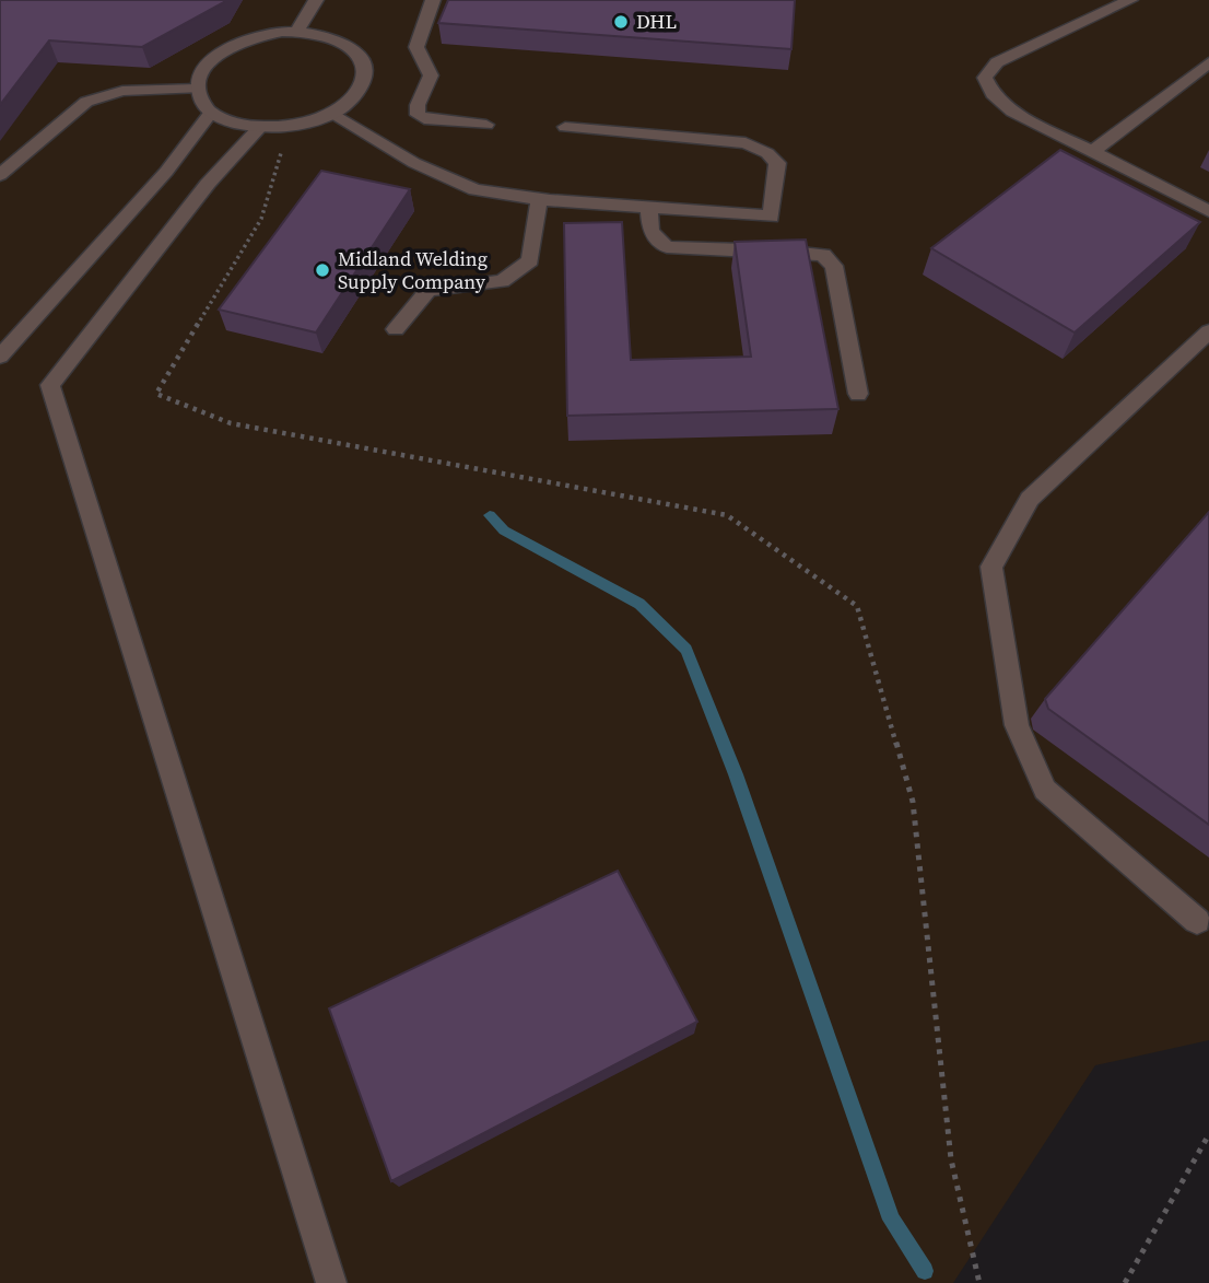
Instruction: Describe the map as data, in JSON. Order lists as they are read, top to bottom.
{
  "places": ["DHL", "Midland Welding Supply Company"]
}
